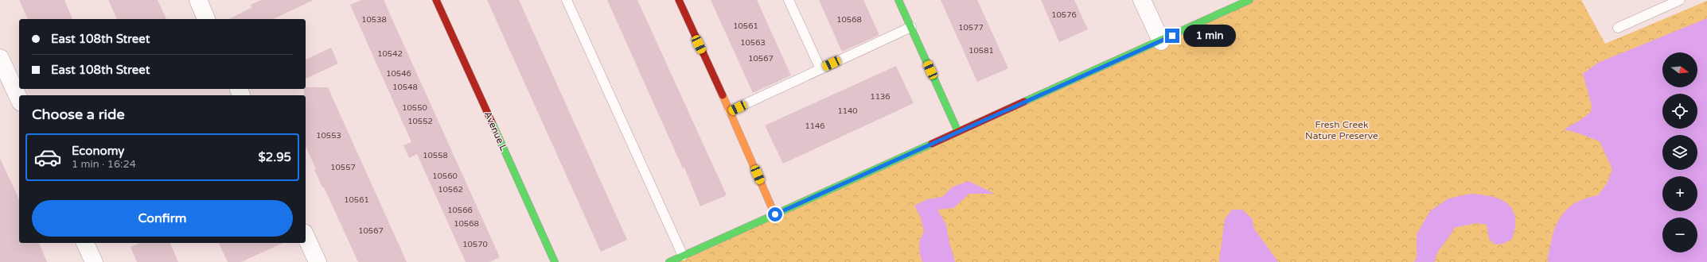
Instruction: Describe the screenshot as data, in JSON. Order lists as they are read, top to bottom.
{
  "streets": {
    "street": ["Avenue L"]
  },
  "parks": ["Fresh Creek Nature Preserve"],
  "house_numbers": [
    "10576",
    "10538",
    "10568",
    "10561",
    "10577",
    "10563",
    "10581",
    "10542",
    "10567",
    "10546",
    "10548",
    "1136",
    "10550",
    "1140",
    "10552",
    "1146",
    "10553",
    "10558",
    "10557",
    "10560",
    "10562",
    "10561",
    "10566",
    "10568",
    "10567",
    "10570"
  ],
  "north": "right",
  "page": {
    "banner": ["East 108th Street", "East 108th Street"],
    "bubble": "1 min",
    "map_buttons": ["+", "−"],
    "heading": "Choose a ride",
    "list": [
      {
        "name": "Economy",
        "note": "1 min · 16:24",
        "value": "$2.95"
      }
    ],
    "buttons": "Confirm"
  }
}
